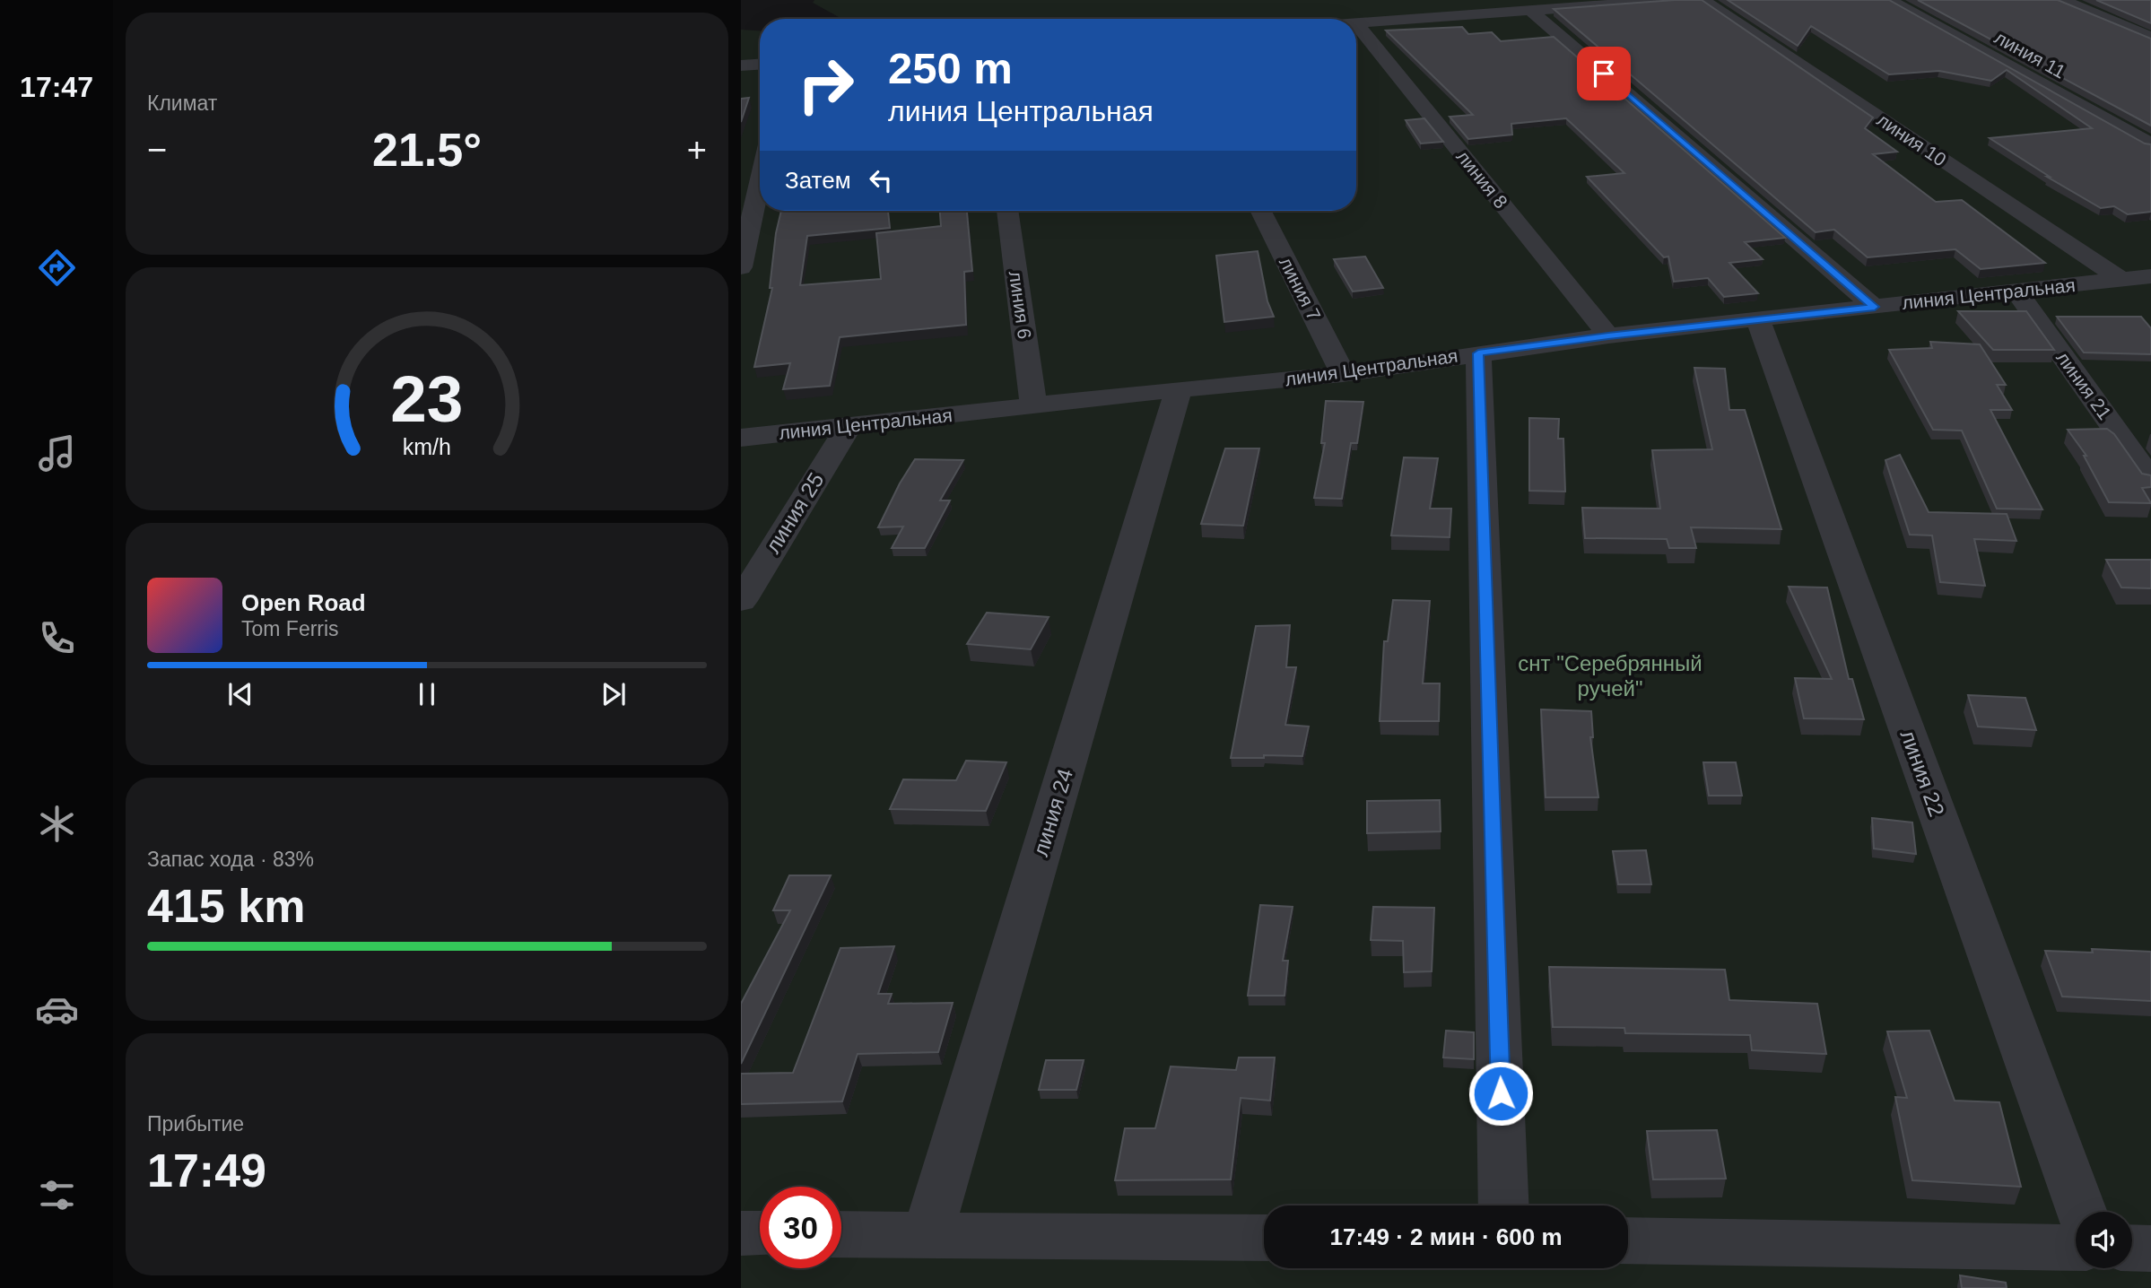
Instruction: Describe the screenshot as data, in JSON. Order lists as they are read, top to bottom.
{
  "streets": {
    "street": [
      "линия 11",
      "линия 10",
      "линия 8",
      "линия 7",
      "линия Центральная",
      "линия 6",
      "линия 21",
      "линия 25",
      "линия 22",
      "линия 24"
    ]
  },
  "crossings": [
    ["линия 10", "линия Центральная"],
    ["линия 8", "линия Центральная"],
    ["линия 7", "линия Центральная"],
    ["линия Центральная", "линия 6"],
    ["линия Центральная", "линия 21"],
    ["линия Центральная", "линия 25"],
    ["линия Центральная", "линия 22"],
    ["линия Центральная", "линия 24"]
  ],
  "parks": ["снт \"Серебрянный ручей\""],
  "page": {
    "tabs": "17:47",
    "tile": [
      "Климат",
      ["Запас хода · 83%", "415 km"],
      ["Прибытие", "17:49"]
    ],
    "turn": ["250 m", "линия Центральная"],
    "heat": ["−", "21.5°", "+"],
    "then": "Затем",
    "song": ["Open Road", "Tom Ferris"],
    "limit": "30",
    "trip": "17:49 · 2 мин · 600 m",
    "gauge": ["23", "km/h"]
  }
}
